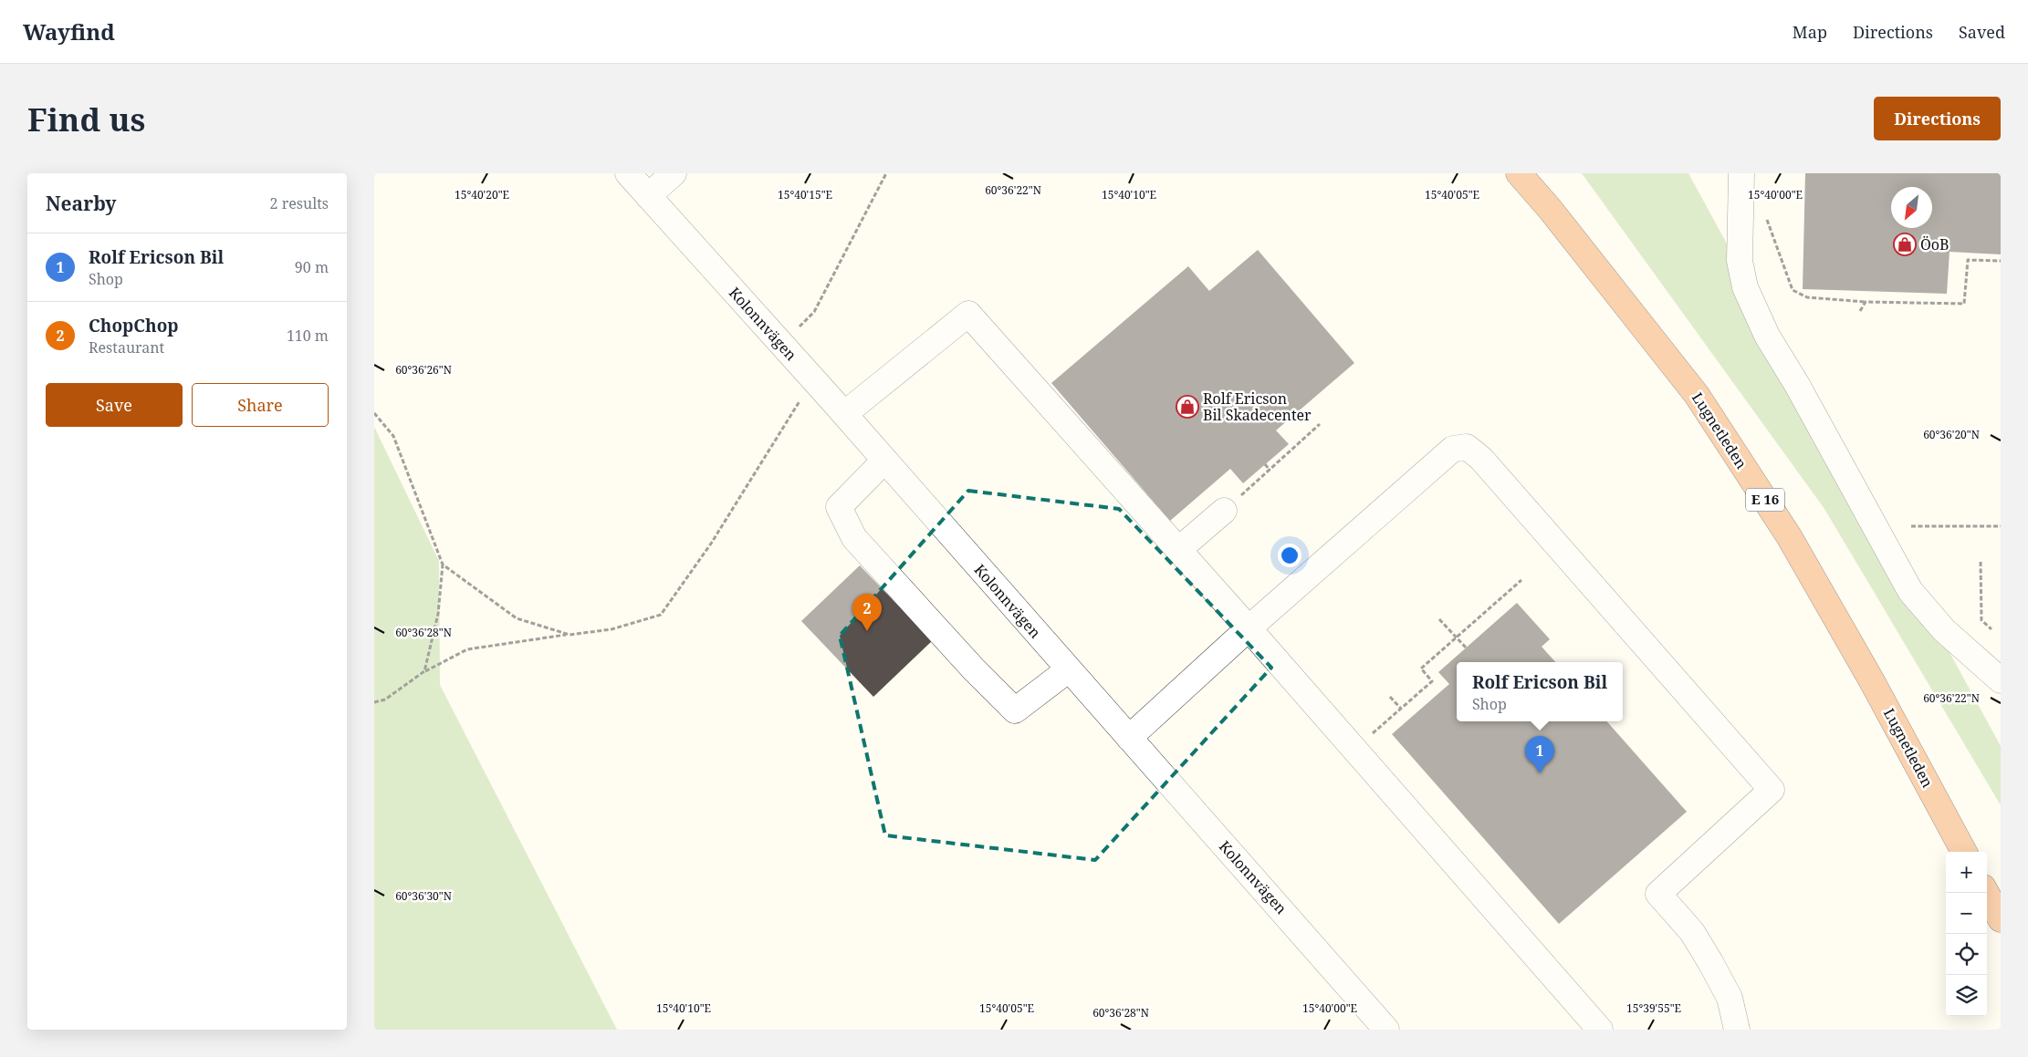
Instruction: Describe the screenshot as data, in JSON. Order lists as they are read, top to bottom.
{
  "streets": {
    "highway": ["Lugnetleden", "E 16"],
    "street": ["Kolonnvägen"]
  },
  "places": {
    "shop": ["ÖoB", "Rolf Ericson Bil Skadecenter"]
  },
  "north": "bottom left",
  "page": {
    "header": "Wayfind",
    "nav": ["Map", "Directions", "Saved"],
    "buttons": [
      "Directions",
      ["Save", "Share"]
    ],
    "title": "Find us",
    "heading": ["Nearby", "2 results"],
    "list": [
      {
        "mark": "1",
        "name": "Rolf Ericson Bil",
        "note": "Shop",
        "value": "90 m"
      },
      {
        "mark": "2",
        "name": "ChopChop",
        "note": "Restaurant",
        "value": "110 m"
      }
    ],
    "pins": ["2", "1"],
    "popup": ["Rolf Ericson Bil", "Shop"],
    "map_buttons": ["+", "−"]
  },
  "coordinates": [
    "60°36'22\"N",
    "15°40'20\"E",
    "15°40'15\"E",
    "15°40'10\"E",
    "15°40'05\"E",
    "15°40'00\"E",
    "60°36'26\"N",
    "60°36'20\"N",
    "60°36'28\"N",
    "60°36'30\"N",
    "15°39'55\"E"
  ]
}
